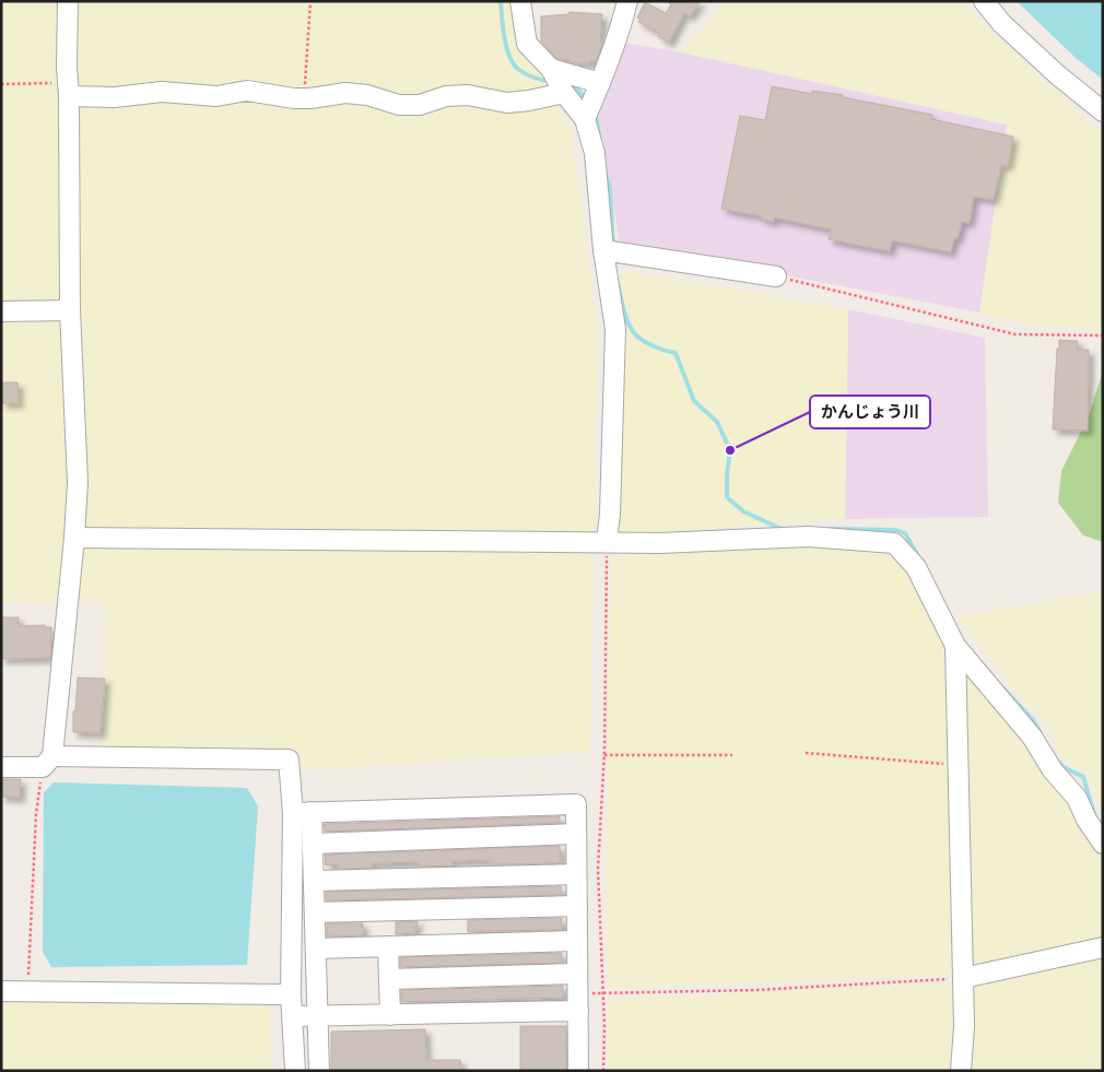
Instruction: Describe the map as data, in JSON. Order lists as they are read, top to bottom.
{
  "places": ["かんじょう川"]
}
